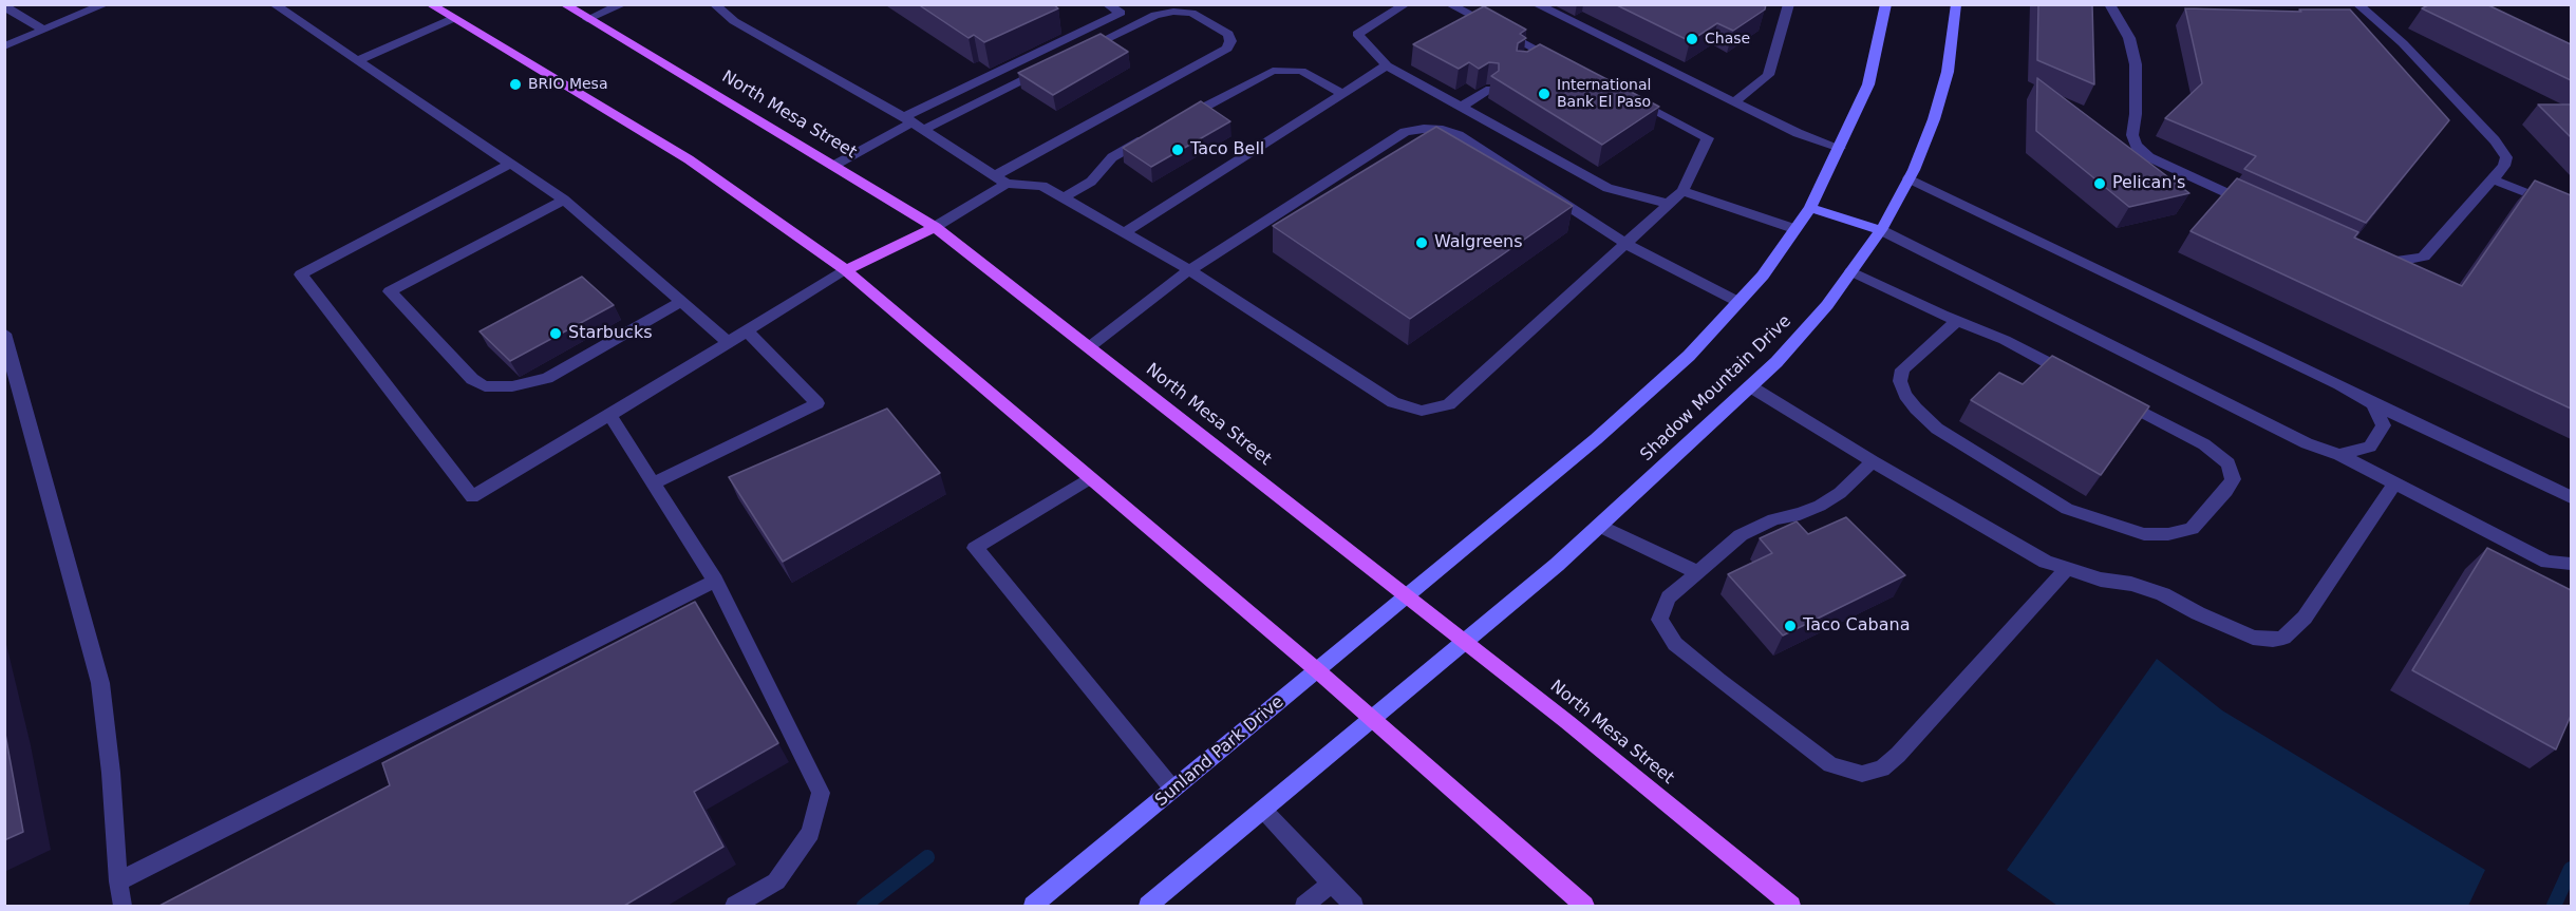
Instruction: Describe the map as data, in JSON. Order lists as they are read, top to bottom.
{
  "streets": {
    "main road": ["North Mesa Street", "Shadow Mountain Drive", "Sunland Park Drive"]
  },
  "crossings": [
    ["North Mesa Street", "Shadow Mountain Drive"],
    ["North Mesa Street", "Sunland Park Drive"]
  ],
  "places": [
    "Chase",
    "BRIO Mesa",
    "International Bank El Paso",
    "Taco Bell",
    "Pelican's",
    "Walgreens",
    "Starbucks",
    "Taco Cabana"
  ]
}
